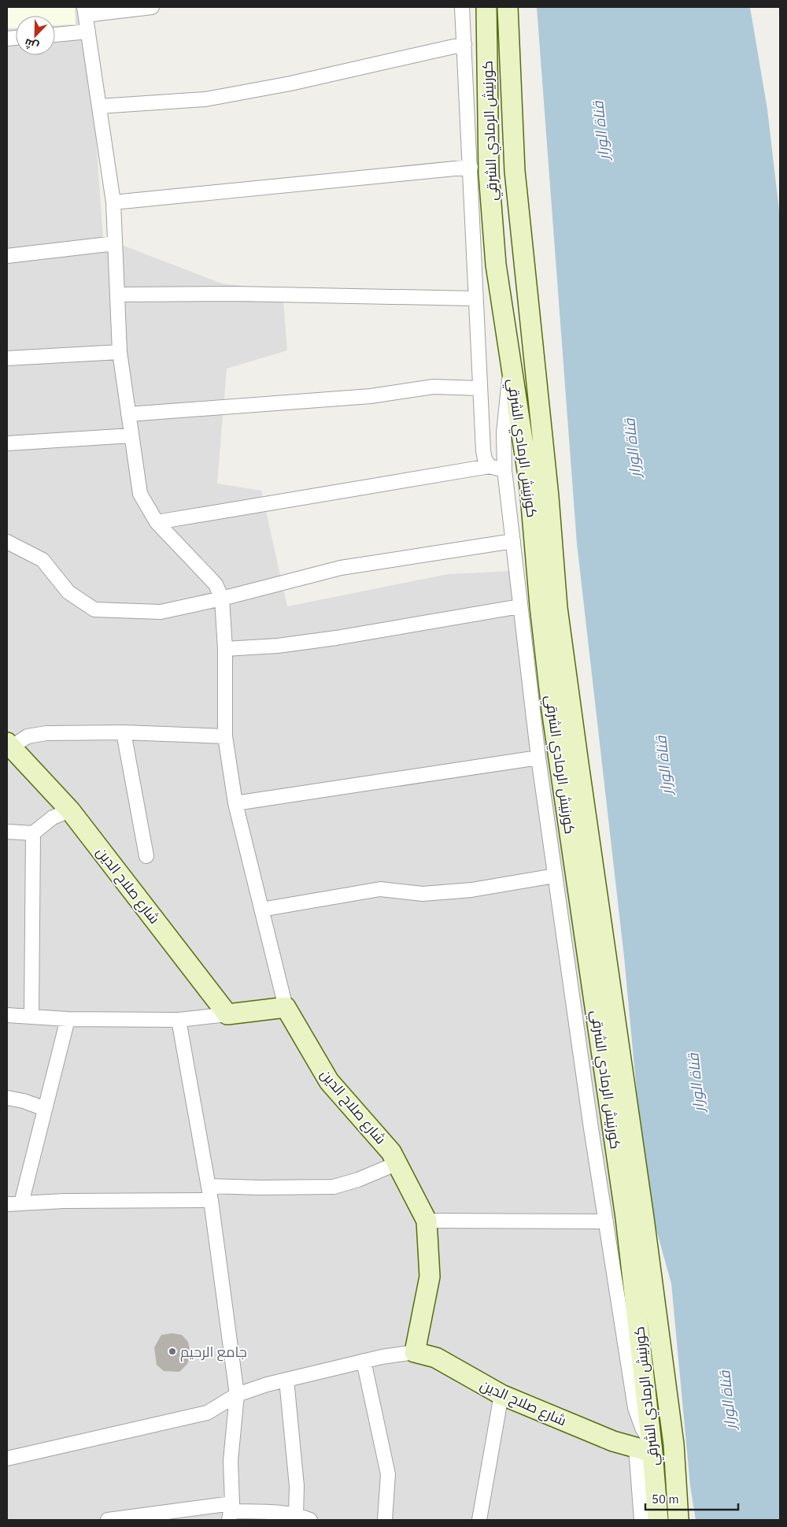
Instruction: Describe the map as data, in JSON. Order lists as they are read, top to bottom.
{
  "streets": {
    "main road": ["كورنيش الرمادي الشرقي", "شارع صلاح الدين"]
  },
  "crossings": [
    ["كورنيش الرمادي الشرقي", "شارع صلاح الدين"]
  ],
  "water": ["قناة الورار"],
  "places": ["جامع الرحيم"],
  "scale_bar": "50 m",
  "north": "bottom left"
}
